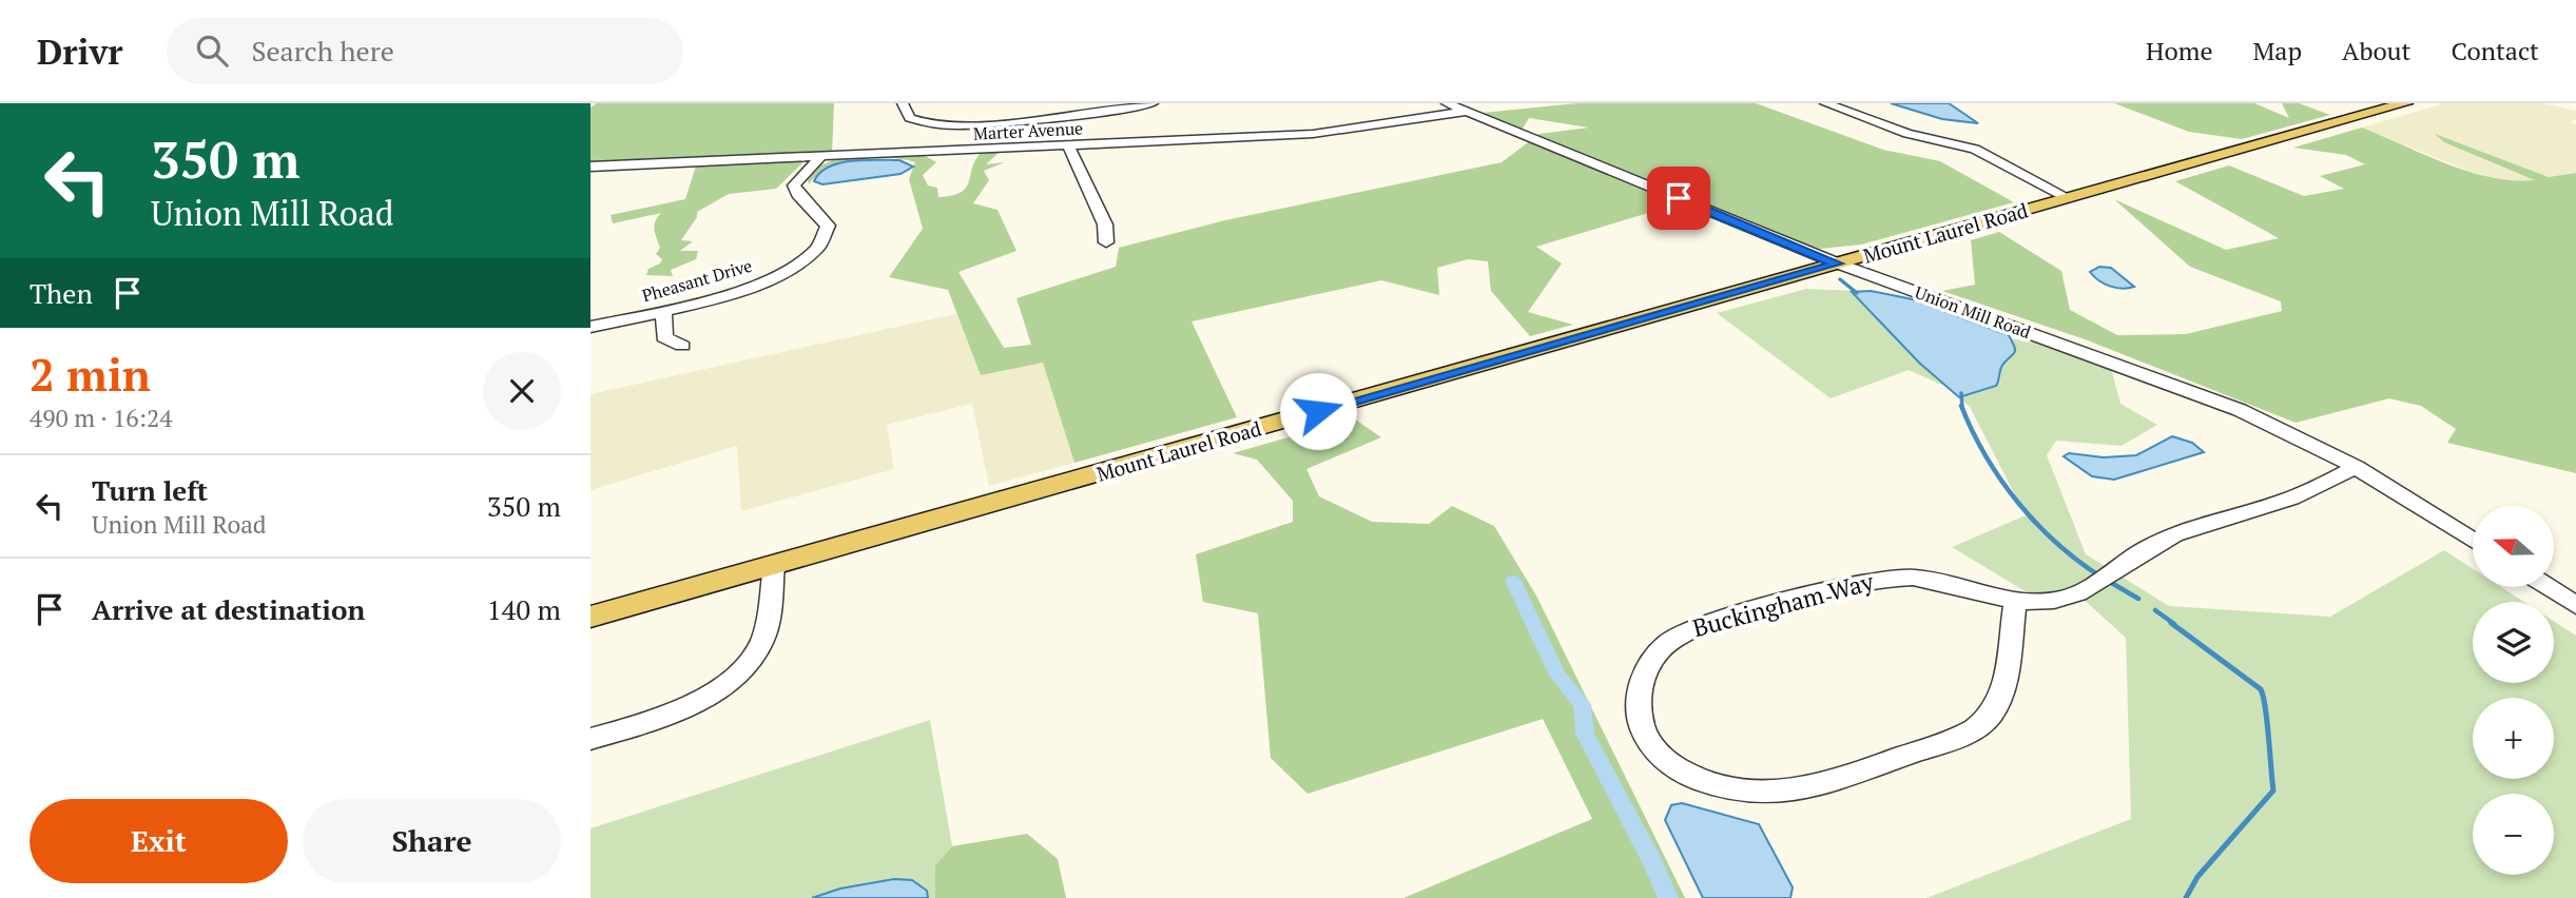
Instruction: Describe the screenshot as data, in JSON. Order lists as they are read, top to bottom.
{
  "streets": {
    "main road": ["Mount Laurel Road"],
    "street": [
      "Marter Avenue",
      "Pheasant Drive",
      "Union Mill Road",
      "Buckingham Way"
    ]
  },
  "crossings": [
    ["Marter Avenue", "Pheasant Drive"],
    ["Marter Avenue", "Union Mill Road"],
    ["Mount Laurel Road", "Union Mill Road"],
    ["Union Mill Road", "Buckingham Way"]
  ],
  "north": "left",
  "page": {
    "header": "Drivr",
    "search": "Search here",
    "nav": [
      "Home",
      "Map",
      "About",
      "Contact"
    ],
    "turn": ["350 m", "Union Mill Road"],
    "then": "Then",
    "heading": ["2 min", "490 m · 16:24"],
    "list": [
      {
        "name": "Turn left",
        "note": "Union Mill Road",
        "value": "350 m"
      },
      {
        "name": "Arrive at destination",
        "value": "140 m"
      }
    ],
    "map_buttons": ["+", "−"],
    "buttons": ["Exit", "Share"]
  }
}
